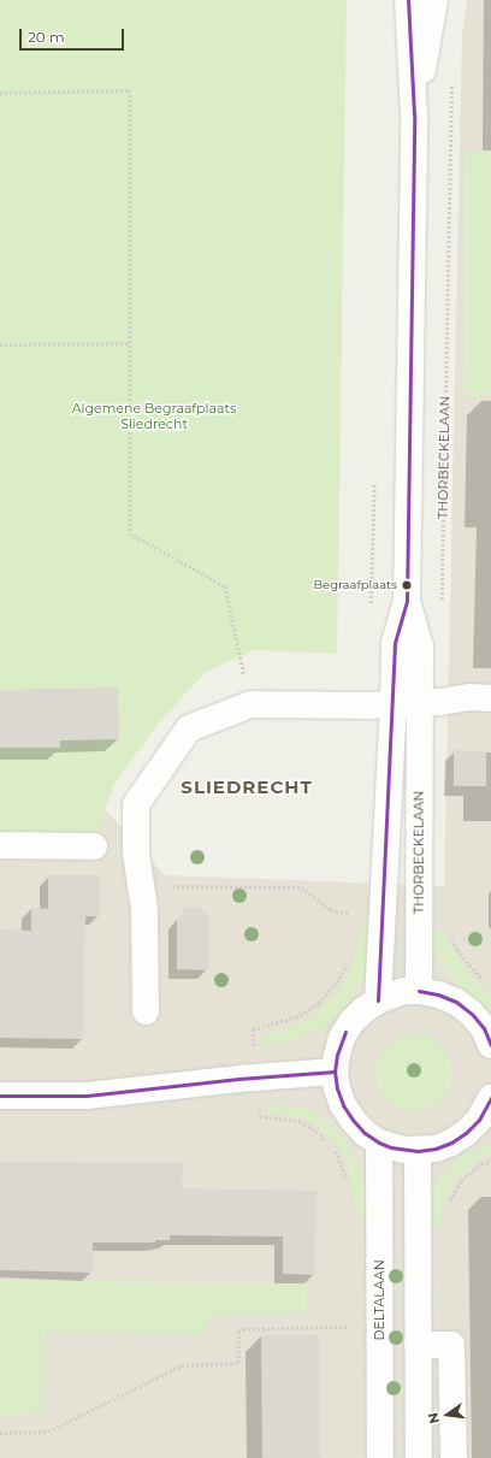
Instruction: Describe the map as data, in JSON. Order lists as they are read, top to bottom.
{
  "streets": {
    "street": ["THORBECKELAAN", "DELTALAAN"]
  },
  "districts": ["SLIEDRECHT"],
  "parks": ["Algemene Begraafplaats Sliedrecht"],
  "places": ["Begraafplaats"],
  "scale_bar": "20 m",
  "north": "left"
}
